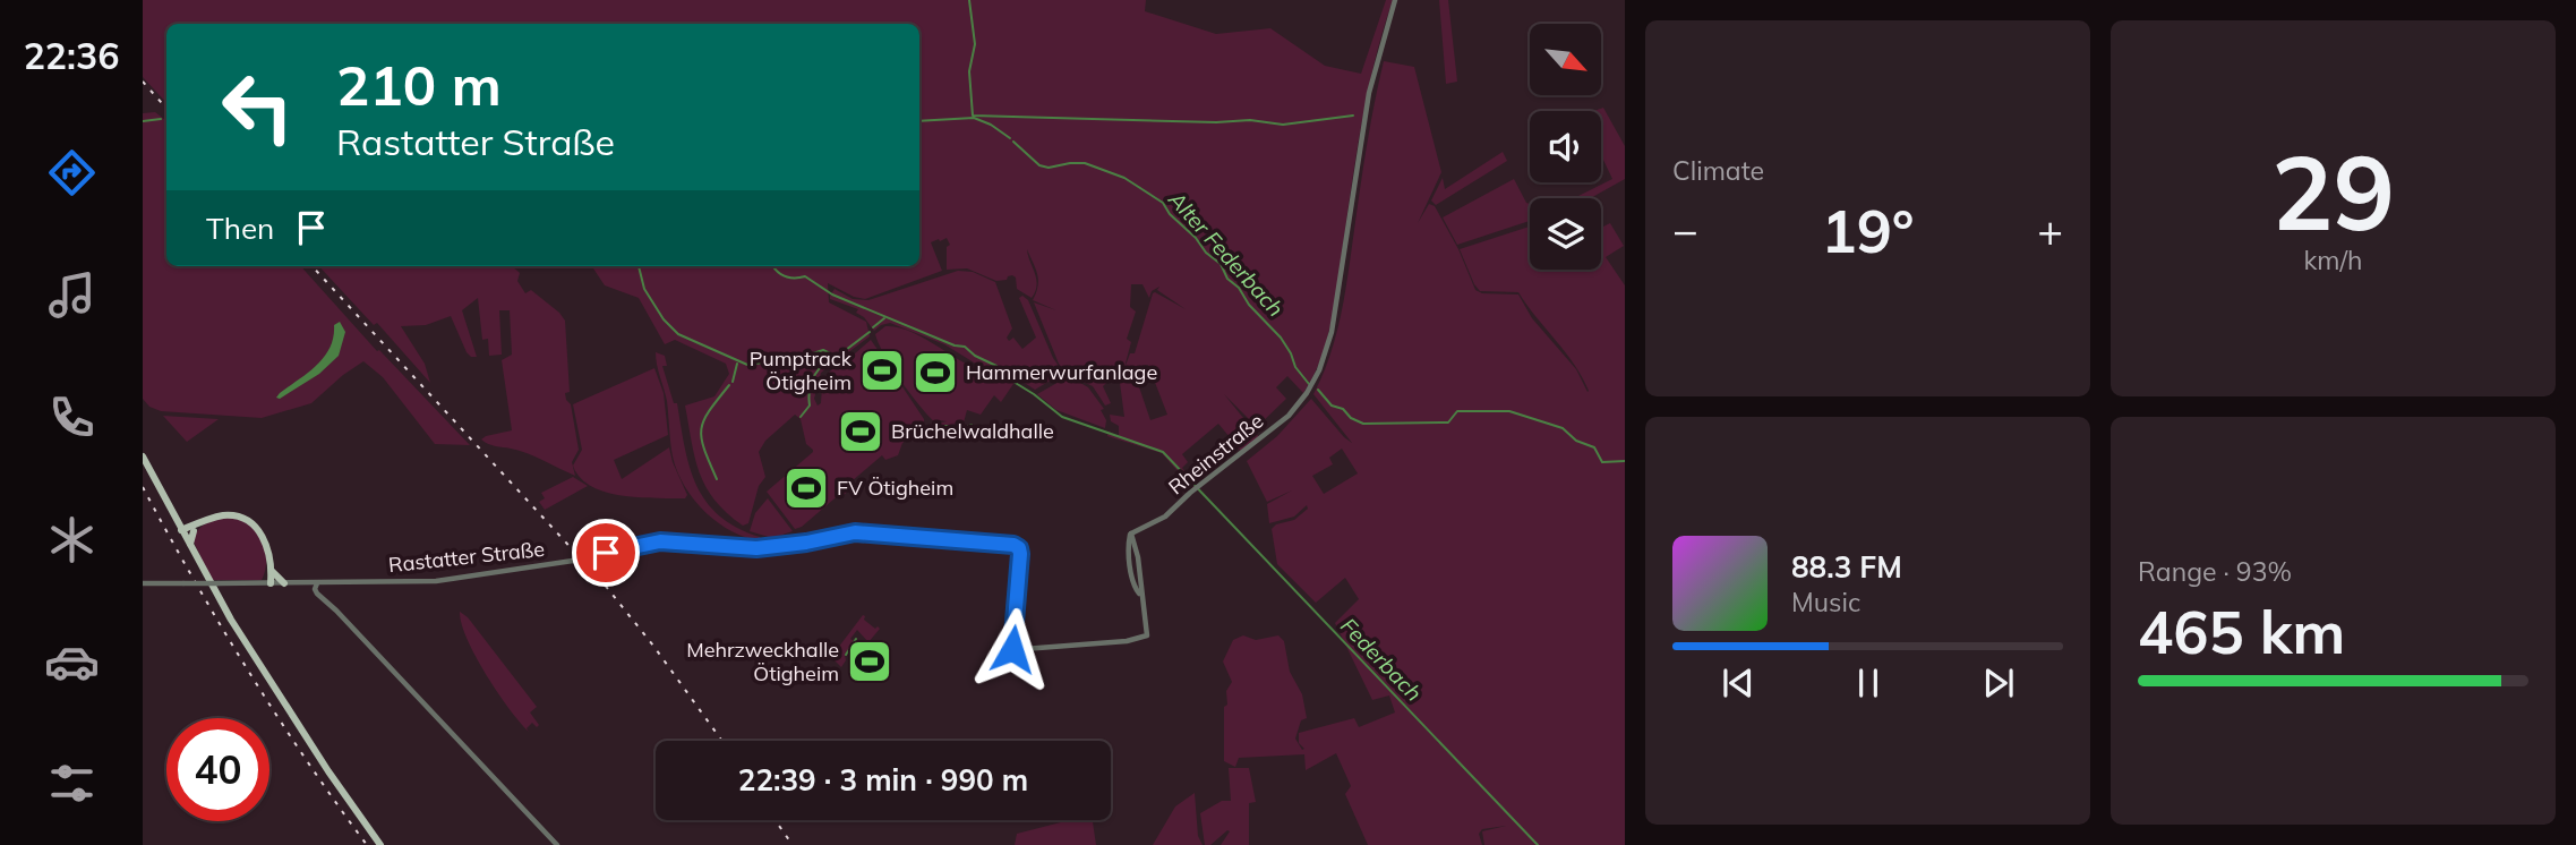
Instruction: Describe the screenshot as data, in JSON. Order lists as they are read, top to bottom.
{
  "streets": {
    "street": ["Rheinstraße", "Rastatter Straße"]
  },
  "water": ["Alter Federbach", "Federbach"],
  "places": {
    "sports": [
      "Pumptrack Ötigheim",
      "Hammerwurfanlage",
      "Brüchelwaldhalle",
      "FV Ötigheim",
      "Mehrzweckhalle Ötigheim"
    ]
  },
  "north": "bottom right",
  "page": {
    "tabs": "22:36",
    "tile": [
      "Climate",
      ["29", "km/h"],
      ["Range · 93%", "465 km"]
    ],
    "turn": ["210 m", "Rastatter Straße"],
    "then": "Then",
    "heat": ["−", "19°", "+"],
    "song": ["88.3 FM", "Music"],
    "limit": "40",
    "trip": "22:39 · 3 min · 990 m"
  }
}
